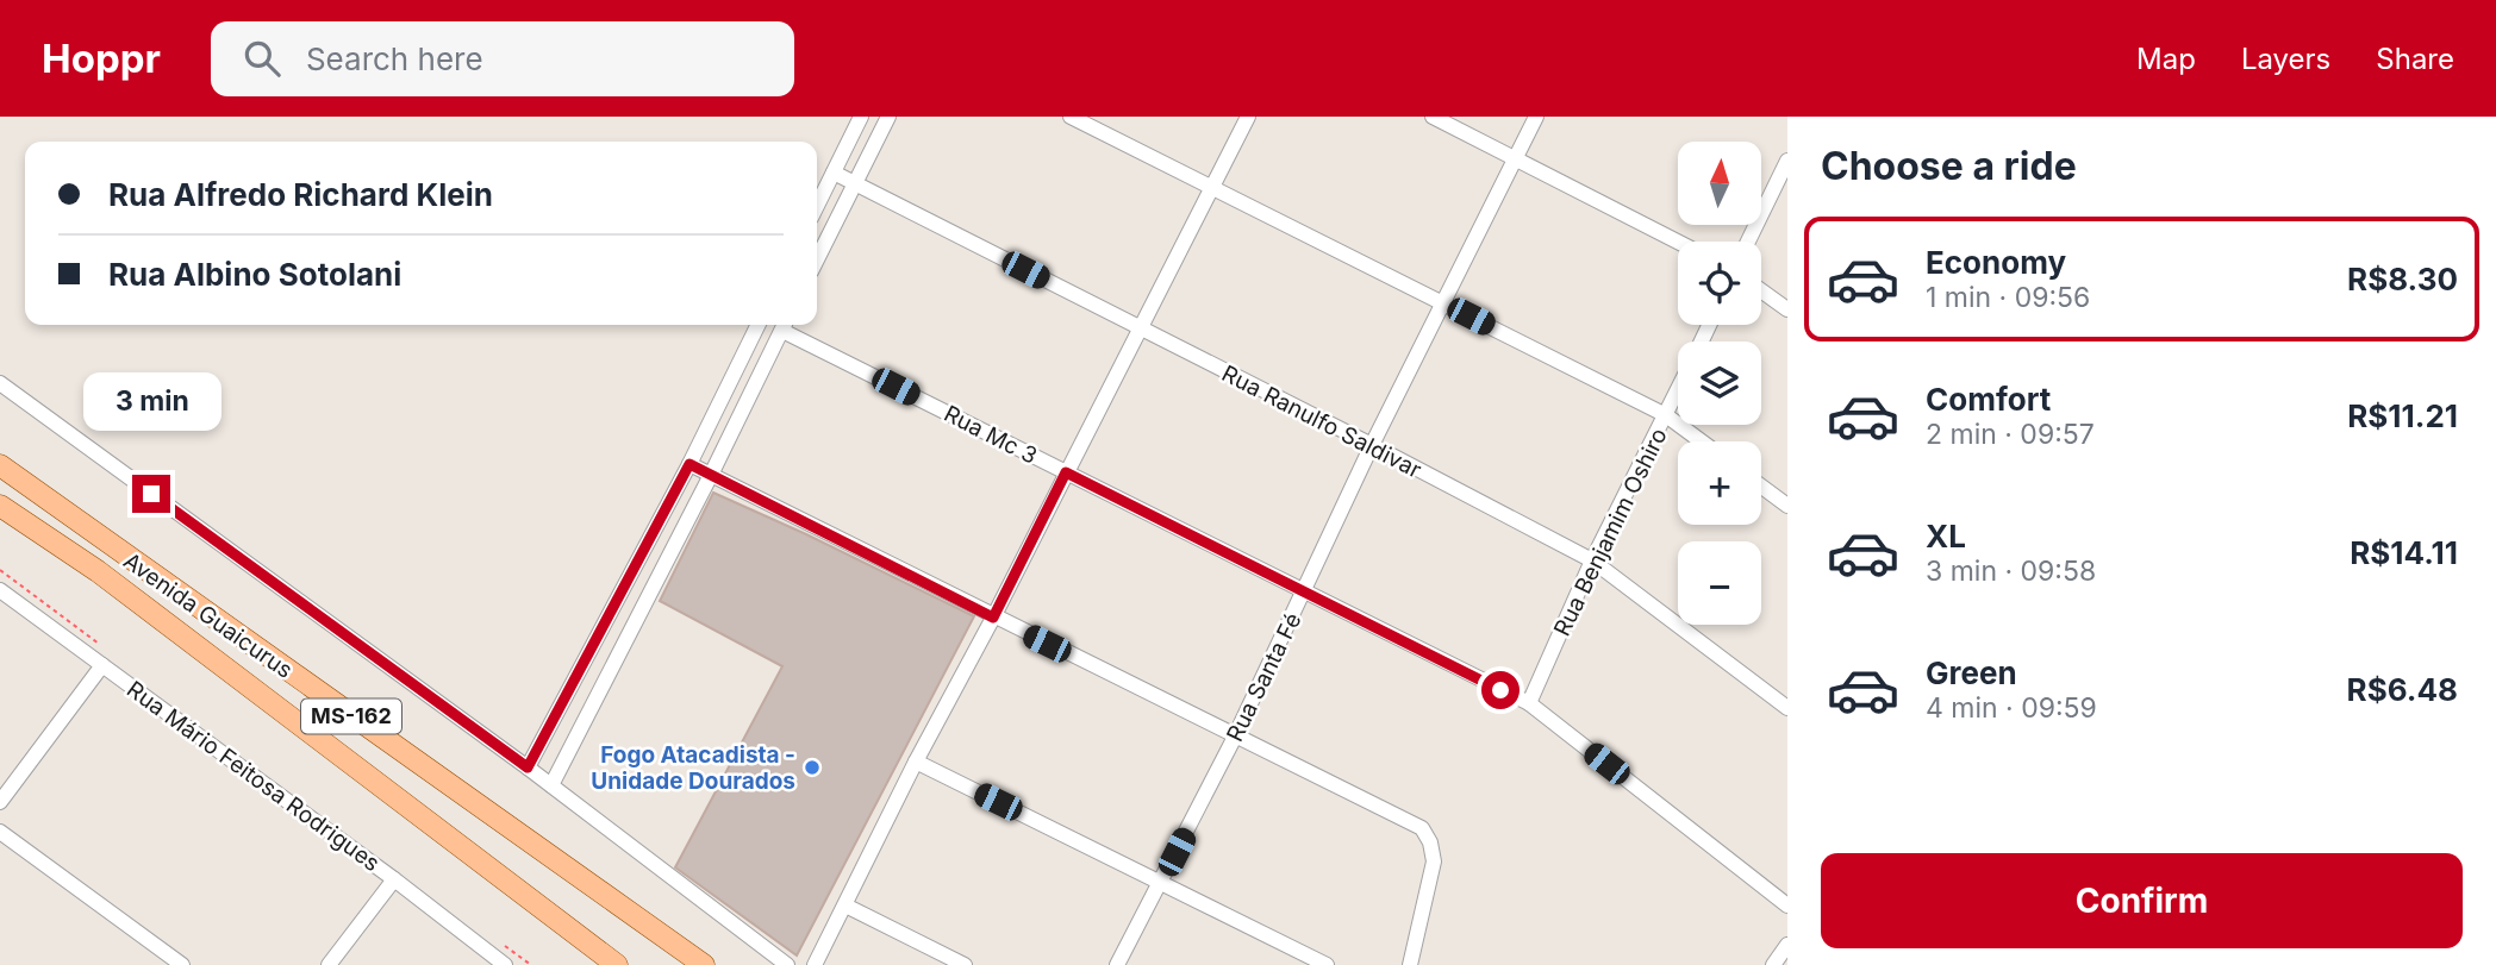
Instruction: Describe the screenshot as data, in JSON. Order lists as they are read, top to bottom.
{
  "streets": {
    "main road": ["Avenida Guaicurus", "MS-162"],
    "street": [
      "Rua Ranulfo Saldivar",
      "Rua Mc 3",
      "Rua Benjamim Oshiro",
      "Rua Santa Fé",
      "Rua Mário Feitosa Rodrigues"
    ]
  },
  "crossings": [
    ["Rua Ranulfo Saldivar", "Rua Benjamim Oshiro"],
    ["Rua Ranulfo Saldivar", "Rua Santa Fé"],
    ["Rua Mc 3", "Rua Benjamim Oshiro"],
    ["Rua Mc 3", "Rua Santa Fé"]
  ],
  "places": ["Fogo Atacadista - Unidade Dourados"],
  "north": "top",
  "page": {
    "header": "Hoppr",
    "search": "Search here",
    "nav": ["Map", "Layers", "Share"],
    "heading": "Choose a ride",
    "map_buttons": ["+", "−"],
    "banner": ["Rua Alfredo Richard Klein", "Rua Albino Sotolani"],
    "list": [
      {
        "name": "Economy",
        "note": "1 min · 09:56",
        "value": "R$8.30"
      },
      {
        "name": "Comfort",
        "note": "2 min · 09:57",
        "value": "R$11.21"
      },
      {
        "name": "XL",
        "note": "3 min · 09:58",
        "value": "R$14.11"
      },
      {
        "name": "Green",
        "note": "4 min · 09:59",
        "value": "R$6.48"
      }
    ],
    "bubble": "3 min",
    "buttons": "Confirm"
  }
}
